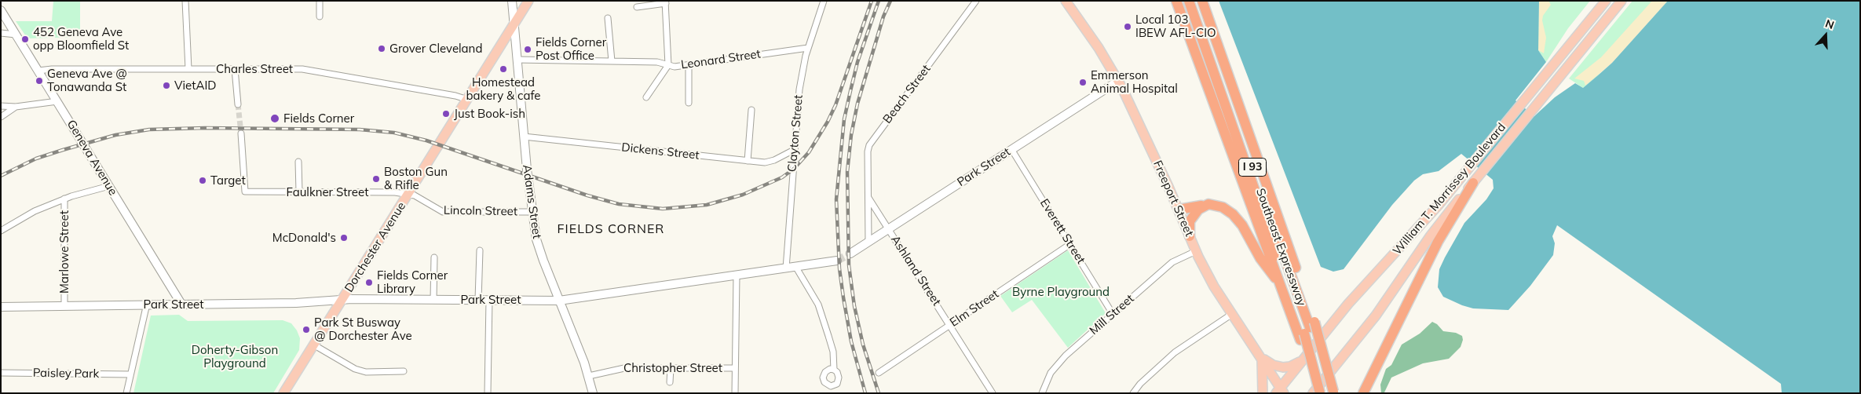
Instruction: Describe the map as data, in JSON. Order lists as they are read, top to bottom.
{
  "streets": {
    "highway": ["I 93", "Southeast Expressway"],
    "main road": ["William T. Morrissey Boulevard", "Freeport Street", "Dorchester Avenue"],
    "street": [
      "Leonard Street",
      "Charles Street",
      "Beach Street",
      "Clayton Street",
      "Dickens Street",
      "Geneva Avenue",
      "Park Street",
      "Faulkner Street",
      "Adams Street",
      "Lincoln Street",
      "Everett Street",
      "Marlowe Street",
      "Ashland Street",
      "Elm Street",
      "Mill Street",
      "Christopher Street",
      "Paisley Park"
    ]
  },
  "crossings": [
    ["Leonard Street", "Clayton Street"],
    ["Leonard Street", "Adams Street"],
    ["Charles Street", "Geneva Avenue"],
    ["Charles Street", "Dorchester Avenue"],
    ["Beach Street", "Park Street"],
    ["Clayton Street", "Dickens Street"],
    ["Clayton Street", "Park Street"],
    ["Dickens Street", "Adams Street"],
    ["Geneva Avenue", "Park Street"],
    ["Park Street", "Freeport Street"],
    ["Park Street", "Adams Street"],
    ["Park Street", "Everett Street"],
    ["Park Street", "Dorchester Avenue"],
    ["Park Street", "Marlowe Street"],
    ["Park Street", "Ashland Street"],
    ["I 93", "Southeast Expressway"],
    ["William T. Morrissey Boulevard", "Freeport Street"],
    ["William T. Morrissey Boulevard", "Southeast Expressway"],
    ["Faulkner Street", "Lincoln Street"],
    ["Faulkner Street", "Dorchester Avenue"],
    ["Freeport Street", "Mill Street"],
    ["Adams Street", "Lincoln Street"],
    ["Adams Street", "Dorchester Avenue"],
    ["Adams Street", "Christopher Street"],
    ["Lincoln Street", "Dorchester Avenue"],
    ["Everett Street", "Elm Street"],
    ["Everett Street", "Mill Street"],
    ["Ashland Street", "Elm Street"]
  ],
  "districts": ["FIELDS CORNER"],
  "parks": ["Byrne Playground", "Doherty-Gibson Playground"],
  "places": [
    "Local 103 IBEW AFL-CIO",
    "452 Geneva Ave opp Bloomfield St",
    "Grover Cleveland",
    "Fields Corner Post Office",
    "Homestead bakery & cafe",
    "Geneva Ave @ Tonawanda St",
    "Emmerson Animal Hospital",
    "VietAID",
    "Just Book-ish",
    "Fields Corner",
    "Boston Gun & Rifle",
    "Target",
    "McDonald's",
    "Fields Corner Library",
    "Park St Busway @ Dorchester Ave"
  ],
  "north": "top"
}
